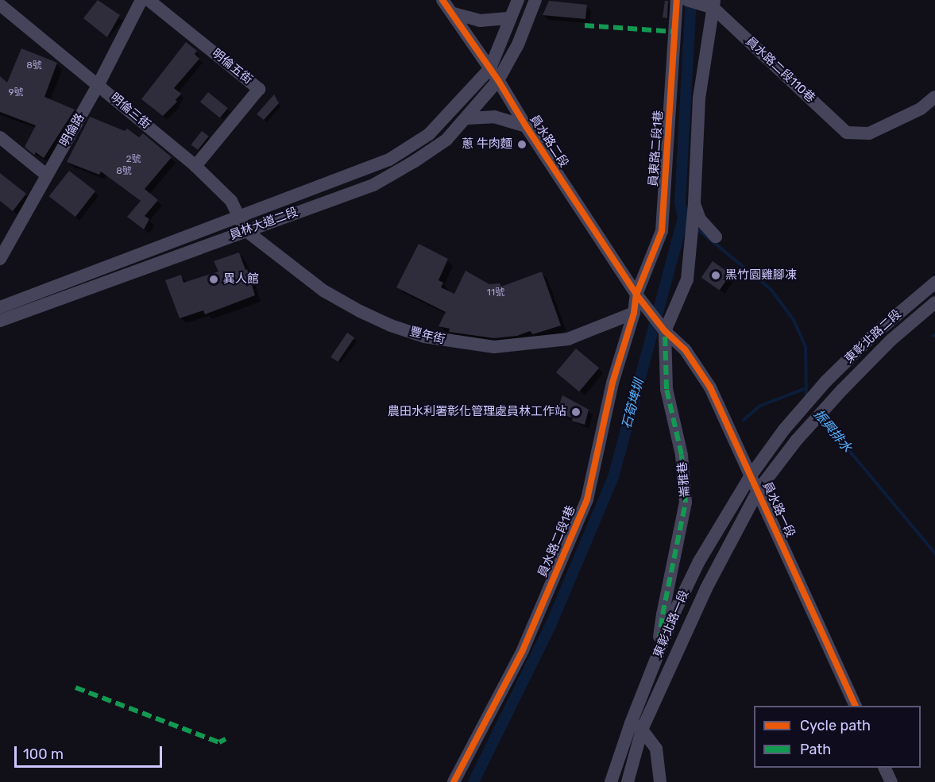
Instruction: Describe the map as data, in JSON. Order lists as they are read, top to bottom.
{
  "streets": {
    "street": [
      "明倫五街",
      "員水路二段110巷",
      "明倫三街",
      "明倫路",
      "員水路二段",
      "員東路二段1巷",
      "員林大道二段",
      "豐年街",
      "東彰北路二段",
      "崙雅巷",
      "員水路一段",
      "員水路二段1巷",
      "東彰北路一段"
    ]
  },
  "crossings": [
    ["明倫五街", "明倫三街"],
    ["明倫三街", "明倫路"],
    ["明倫三街", "員林大道二段"],
    ["明倫三街", "豐年街"],
    ["員水路二段", "員東路二段1巷"],
    ["員水路二段", "員林大道二段"],
    ["員水路二段", "崙雅巷"],
    ["員水路二段", "員水路一段"],
    ["員水路二段", "員水路二段1巷"],
    ["員東路二段1巷", "員水路二段1巷"],
    ["員林大道二段", "豐年街"],
    ["豐年街", "員水路二段1巷"],
    ["東彰北路二段", "員水路一段"],
    ["東彰北路二段", "東彰北路一段"],
    ["崙雅巷", "員水路一段"],
    ["崙雅巷", "東彰北路一段"],
    ["員水路一段", "東彰北路一段"]
  ],
  "water": ["石筍埤圳", "振興排水"],
  "places": [
    "蔥 牛肉麵",
    "黑竹園雞腳凍",
    "異人館",
    "農田水利署彰化管理處員林工作站"
  ],
  "house_numbers": [
    "8號",
    "9號",
    "2號",
    "8號",
    "11號"
  ],
  "legend": ["Cycle path", "Path"],
  "scale_bar": "100 m"
}
